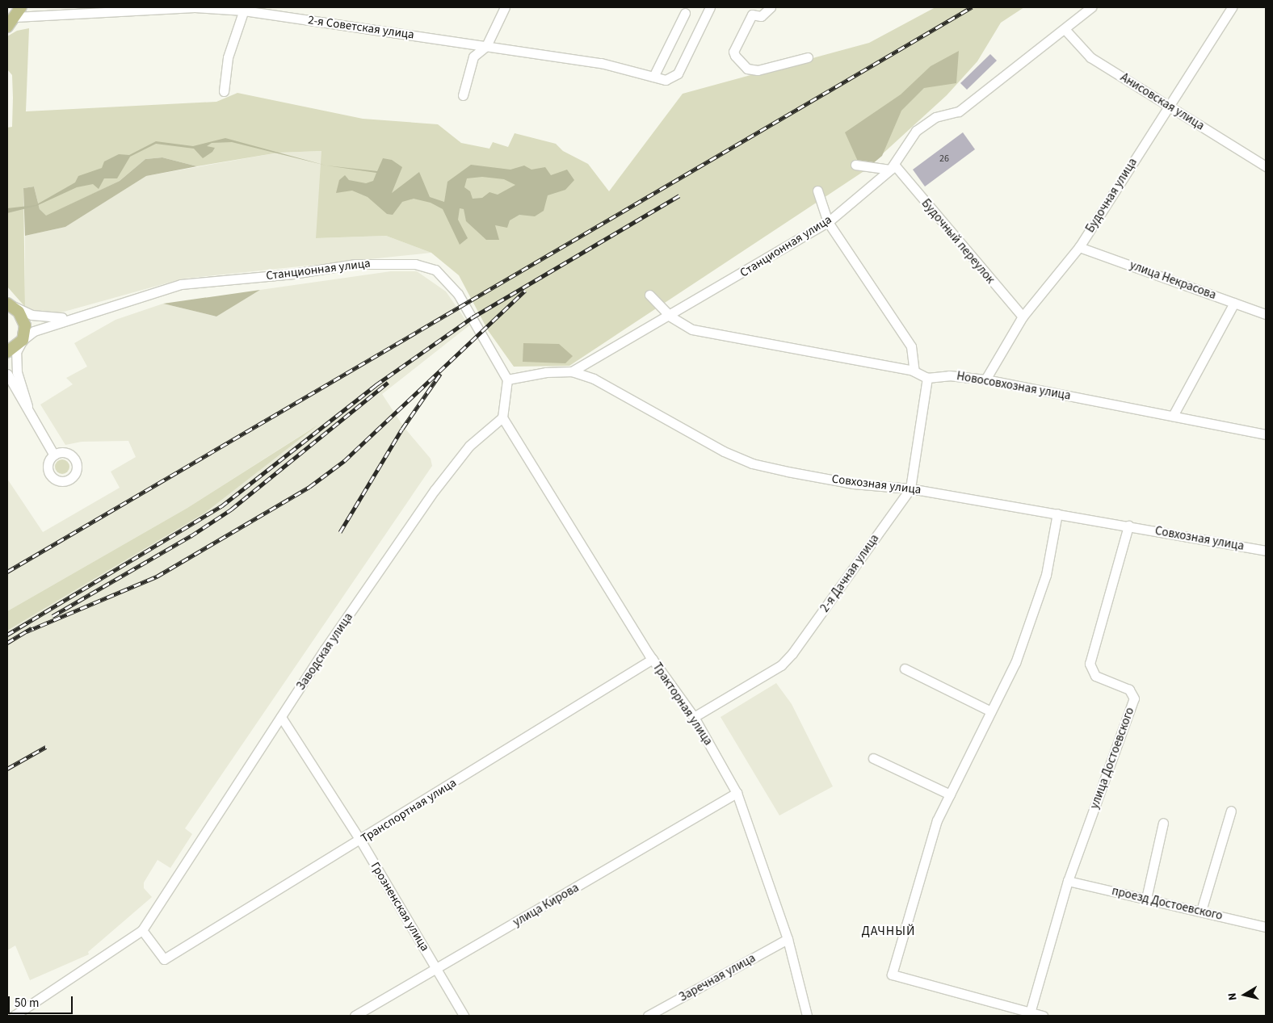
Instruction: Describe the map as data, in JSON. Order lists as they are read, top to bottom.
{
  "streets": {
    "street": [
      "2-я Советская улица",
      "Анисовская улица",
      "Будочная улица",
      "Будочный переулок",
      "Станционная улица",
      "улица Некрасова",
      "Новосовхозная улица",
      "Совхозная улица",
      "2-я Дачная улица",
      "Заводская улица",
      "Тракторная улица",
      "улица Достоевского",
      "Транспортная улица",
      "проезд Достоевского",
      "улица Кирова",
      "Грозненская улица",
      "Заречная улица"
    ]
  },
  "crossings": [
    ["Анисовская улица", "Будочная улица"],
    ["Анисовская улица", "Станционная улица"],
    ["Будочная улица", "Будочный переулок"],
    ["Будочная улица", "улица Некрасова"],
    ["Будочная улица", "Новосовхозная улица"],
    ["Будочный переулок", "Станционная улица"],
    ["Станционная улица", "Совхозная улица"],
    ["Новосовхозная улица", "2-я Дачная улица"],
    ["Совхозная улица", "2-я Дачная улица"],
    ["Совхозная улица", "улица Достоевского"],
    ["2-я Дачная улица", "Тракторная улица"],
    ["Заводская улица", "Тракторная улица"],
    ["Заводская улица", "Транспортная улица"],
    ["Заводская улица", "Грозненская улица"],
    ["Тракторная улица", "Транспортная улица"],
    ["Тракторная улица", "улица Кирова"],
    ["Тракторная улица", "Заречная улица"],
    ["улица Достоевского", "проезд Достоевского"],
    ["Транспортная улица", "Грозненская улица"],
    ["улица Кирова", "Грозненская улица"]
  ],
  "districts": ["ДАЧНЫЙ"],
  "house_numbers": ["26"],
  "scale_bar": "50 m",
  "north": "left"
}
